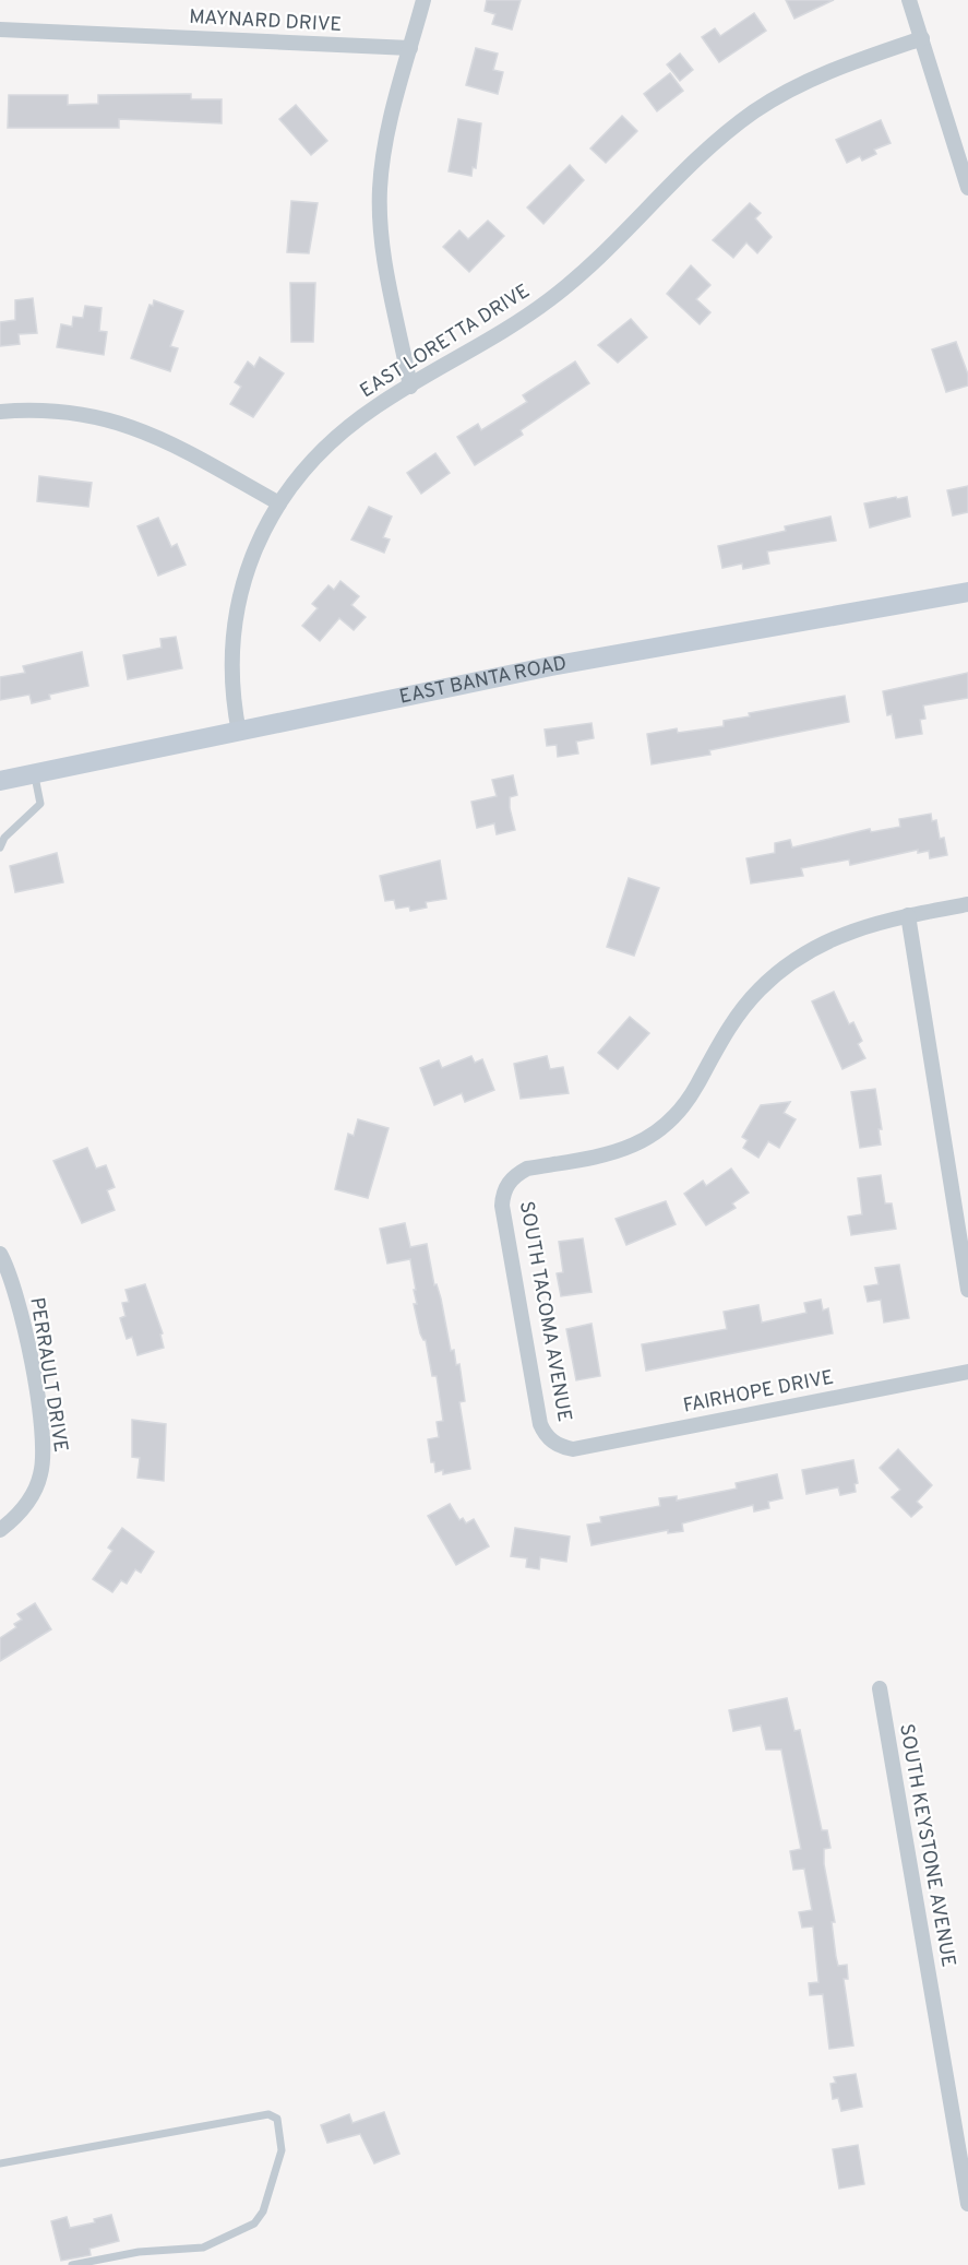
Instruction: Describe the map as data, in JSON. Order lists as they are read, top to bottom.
{
  "streets": {
    "street": [
      "MAYNARD DRIVE",
      "EAST LORETTA DRIVE",
      "EAST BANTA ROAD",
      "SOUTH TACOMA AVENUE",
      "PERRAULT DRIVE",
      "FAIRHOPE DRIVE",
      "SOUTH KEYSTONE AVENUE"
    ]
  },
  "crossings": [
    ["EAST LORETTA DRIVE", "EAST BANTA ROAD"],
    ["SOUTH TACOMA AVENUE", "FAIRHOPE DRIVE"]
  ]
}
